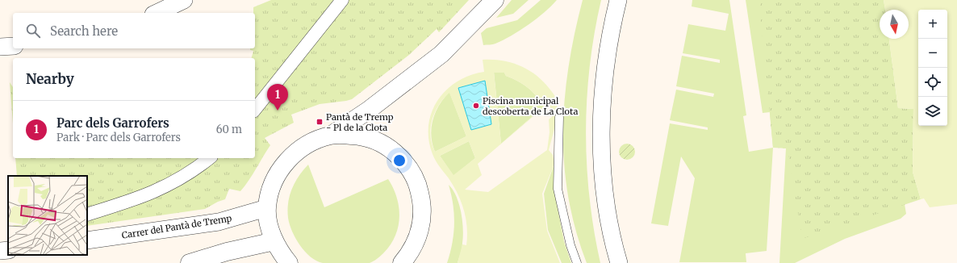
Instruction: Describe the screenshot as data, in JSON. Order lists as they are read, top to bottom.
{
  "streets": {
    "street": ["Carrer del Pantà de Tremp"]
  },
  "places": {
    "other": ["Piscina municipal descoberta de La Clota"],
    "transit": ["Pantà de Tremp - Pl de la Clota"]
  },
  "north": "bottom",
  "page": {
    "map_buttons": ["+", "−"],
    "search": "Search here",
    "heading": "Nearby",
    "pins": "1",
    "list": [
      {
        "mark": "1",
        "name": "Parc dels Garrofers",
        "note": "Park · Parc dels Garrofers",
        "value": "60 m"
      }
    ]
  }
}
